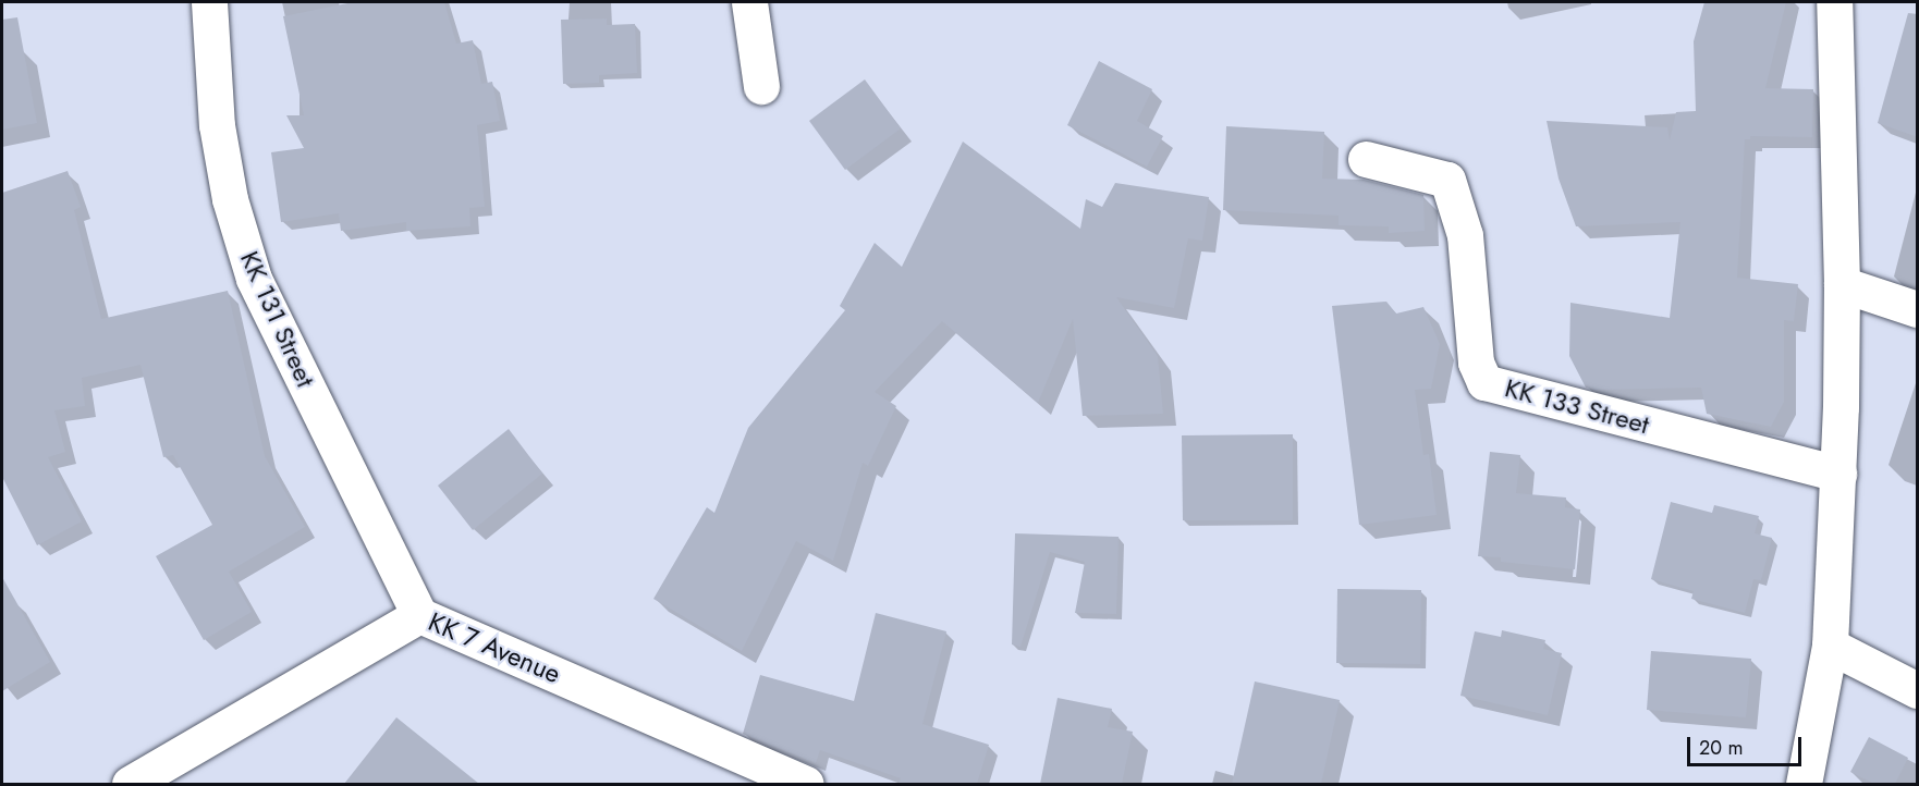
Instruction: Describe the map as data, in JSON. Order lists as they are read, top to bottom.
{
  "streets": {
    "street": ["KK 131 Street", "KK 133 Street", "KK 7 Avenue"]
  },
  "crossings": [
    ["KK 131 Street", "KK 7 Avenue"]
  ],
  "scale_bar": "20 m"
}
